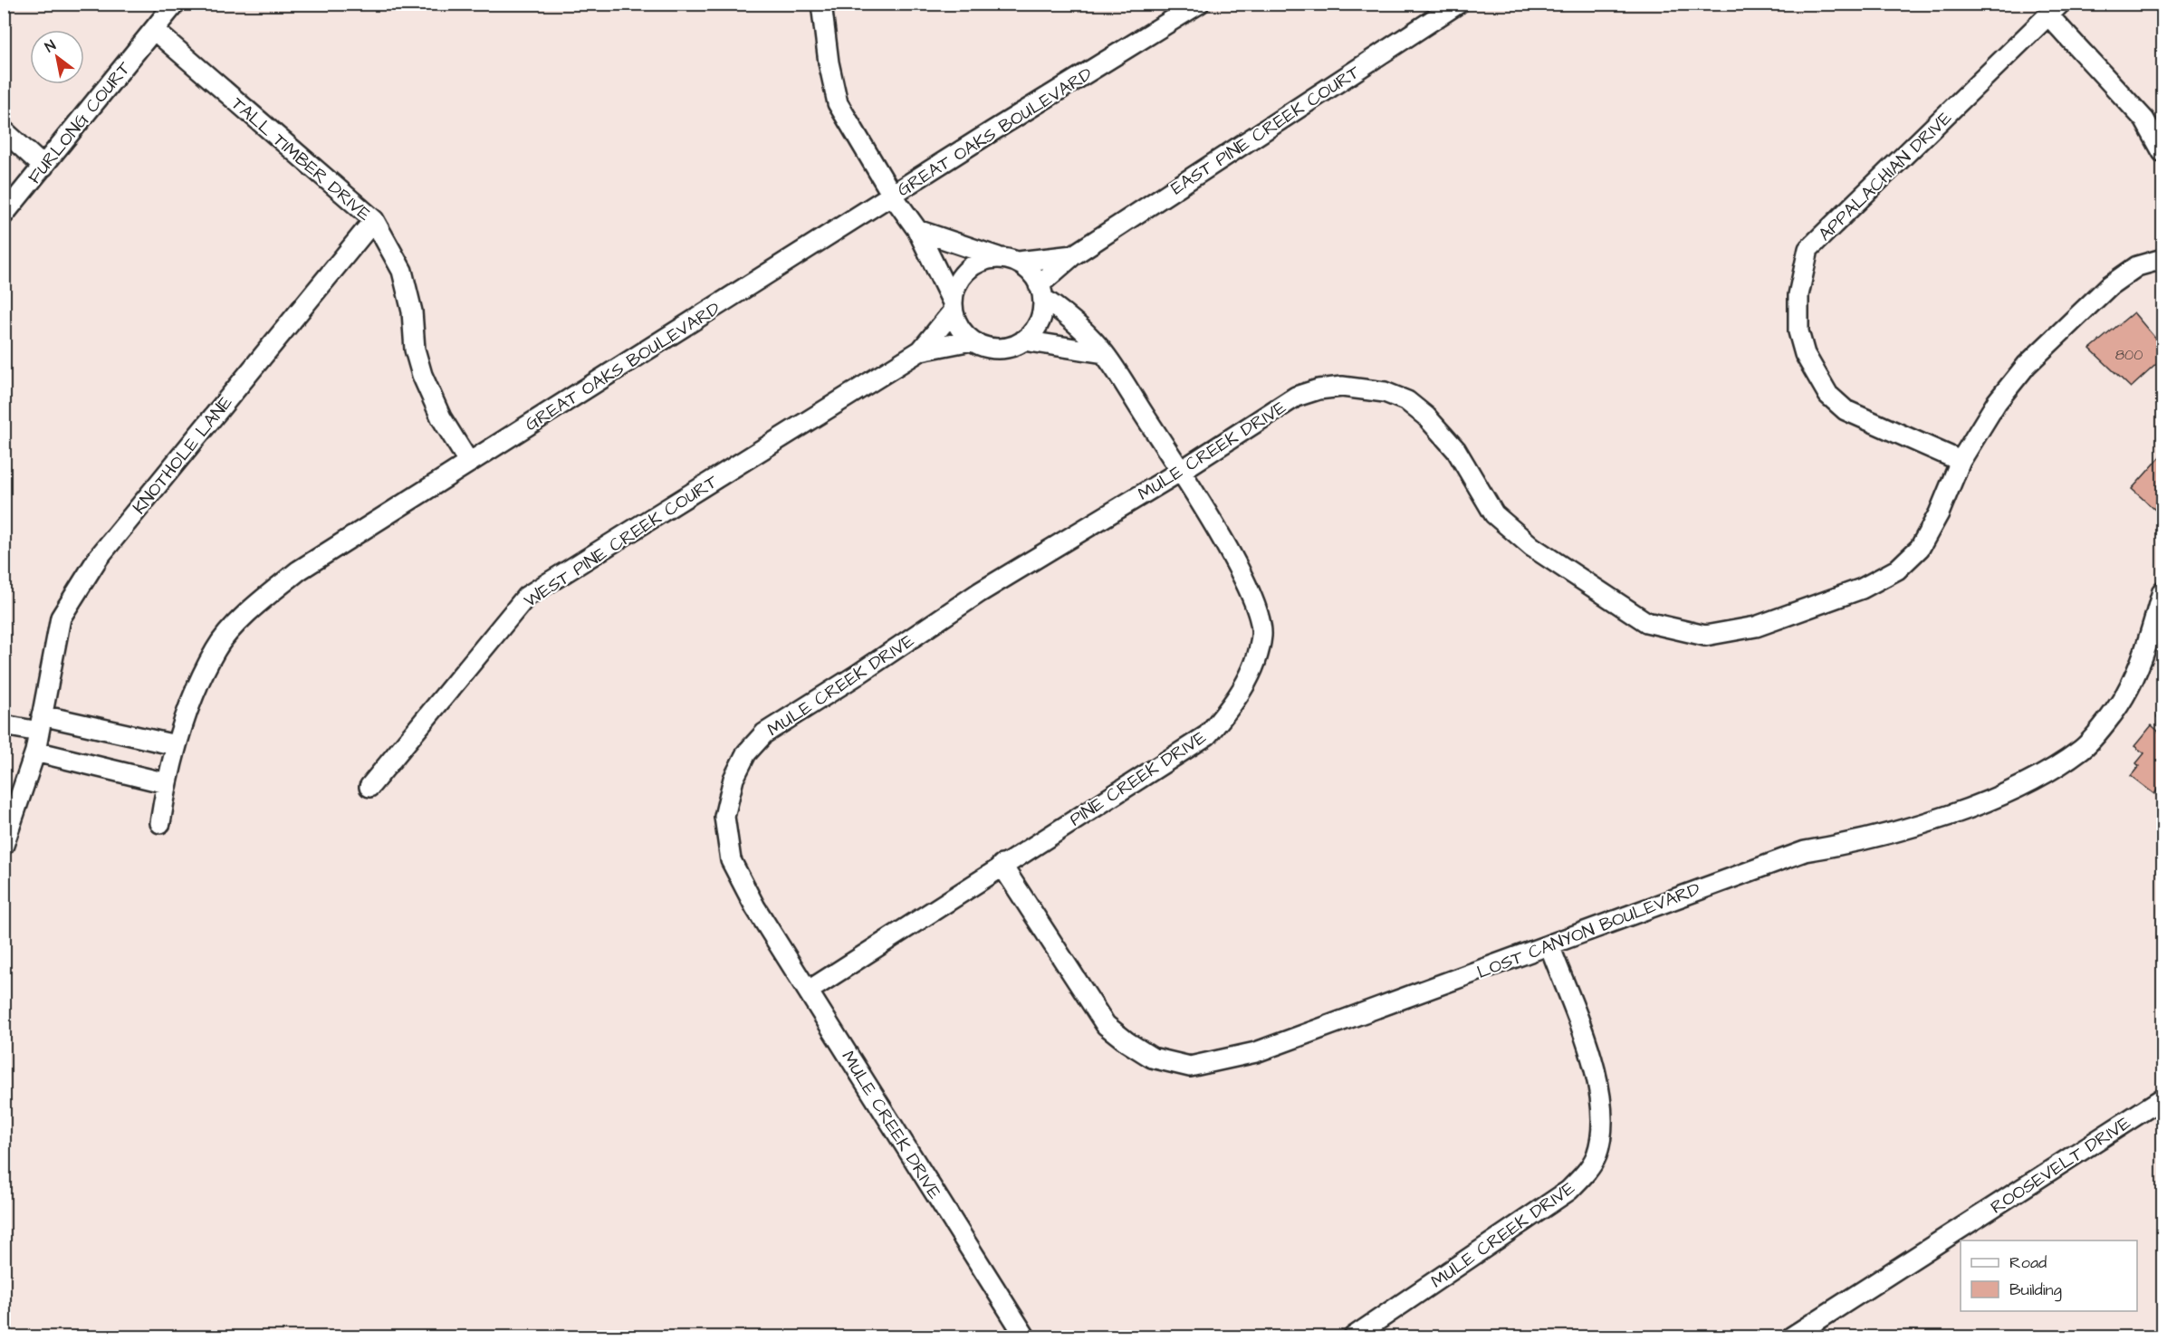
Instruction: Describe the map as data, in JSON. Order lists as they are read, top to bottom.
{
  "streets": {
    "street": [
      "FURLONG COURT",
      "EAST PINE CREEK COURT",
      "GREAT OAKS BOULEVARD",
      "TALL TIMBER DRIVE",
      "APPALACHIAN DRIVE",
      "MULE CREEK DRIVE",
      "KNOTHOLE LANE",
      "WEST PINE CREEK COURT",
      "PINE CREEK DRIVE",
      "LOST CANYON BOULEVARD",
      "ROOSEVELT DRIVE"
    ]
  },
  "crossings": [
    ["FURLONG COURT", "TALL TIMBER DRIVE"],
    ["EAST PINE CREEK COURT", "WEST PINE CREEK COURT"],
    ["EAST PINE CREEK COURT", "PINE CREEK DRIVE"],
    ["GREAT OAKS BOULEVARD", "TALL TIMBER DRIVE"],
    ["TALL TIMBER DRIVE", "KNOTHOLE LANE"],
    ["APPALACHIAN DRIVE", "MULE CREEK DRIVE"],
    ["MULE CREEK DRIVE", "PINE CREEK DRIVE"],
    ["MULE CREEK DRIVE", "LOST CANYON BOULEVARD"],
    ["WEST PINE CREEK COURT", "PINE CREEK DRIVE"],
    ["PINE CREEK DRIVE", "LOST CANYON BOULEVARD"]
  ],
  "house_numbers": ["800"],
  "legend": ["Road", "Building"],
  "north": "top left"
}
